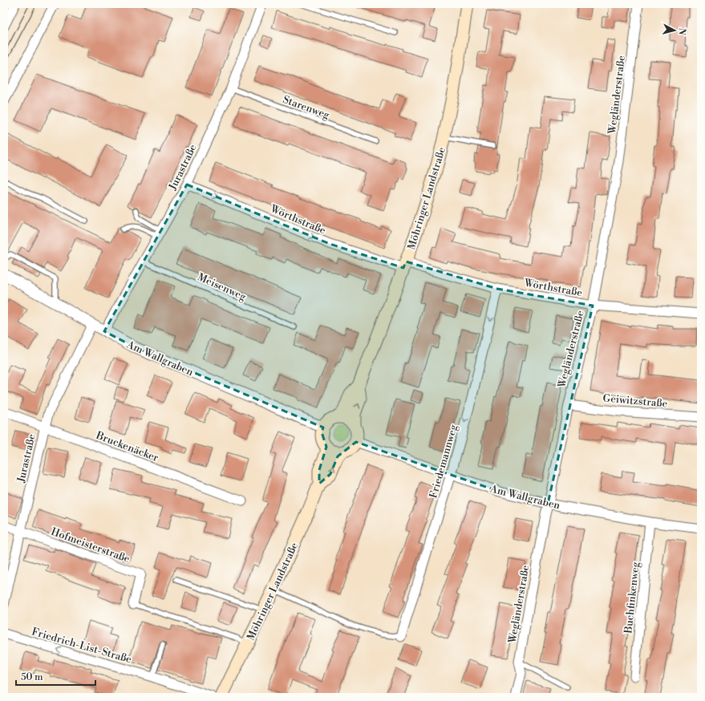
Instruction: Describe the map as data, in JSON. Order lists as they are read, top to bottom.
{
  "streets": {
    "main road": ["Möhringer Landstraße"],
    "street": [
      "Wegländerstraße",
      "Jurastraße",
      "Wörthstraße",
      "Am Wallgraben",
      "Geiwitzstraße",
      "Bruckenäcker",
      "Friedemannweg",
      "Hofmeisterstraße",
      "Buchfinkenweg",
      "Friedrich-List-Straße"
    ],
    "lane": ["Starenweg", "Meisenweg"]
  },
  "crossings": [
    ["Wegländerstraße", "Wörthstraße"],
    ["Wegländerstraße", "Am Wallgraben"],
    ["Wegländerstraße", "Geiwitzstraße"],
    ["Starenweg", "Jurastraße"],
    ["Jurastraße", "Wörthstraße"],
    ["Jurastraße", "Meisenweg"],
    ["Jurastraße", "Am Wallgraben"],
    ["Jurastraße", "Bruckenäcker"],
    ["Jurastraße", "Hofmeisterstraße"],
    ["Möhringer Landstraße", "Wörthstraße"],
    ["Möhringer Landstraße", "Am Wallgraben"],
    ["Wörthstraße", "Friedemannweg"],
    ["Am Wallgraben", "Friedemannweg"],
    ["Am Wallgraben", "Buchfinkenweg"]
  ],
  "one_way": ["Wörthstraße", "Friedemannweg", "Friedrich-List-Straße"],
  "scale_bar": "50 m",
  "north": "right"
}
